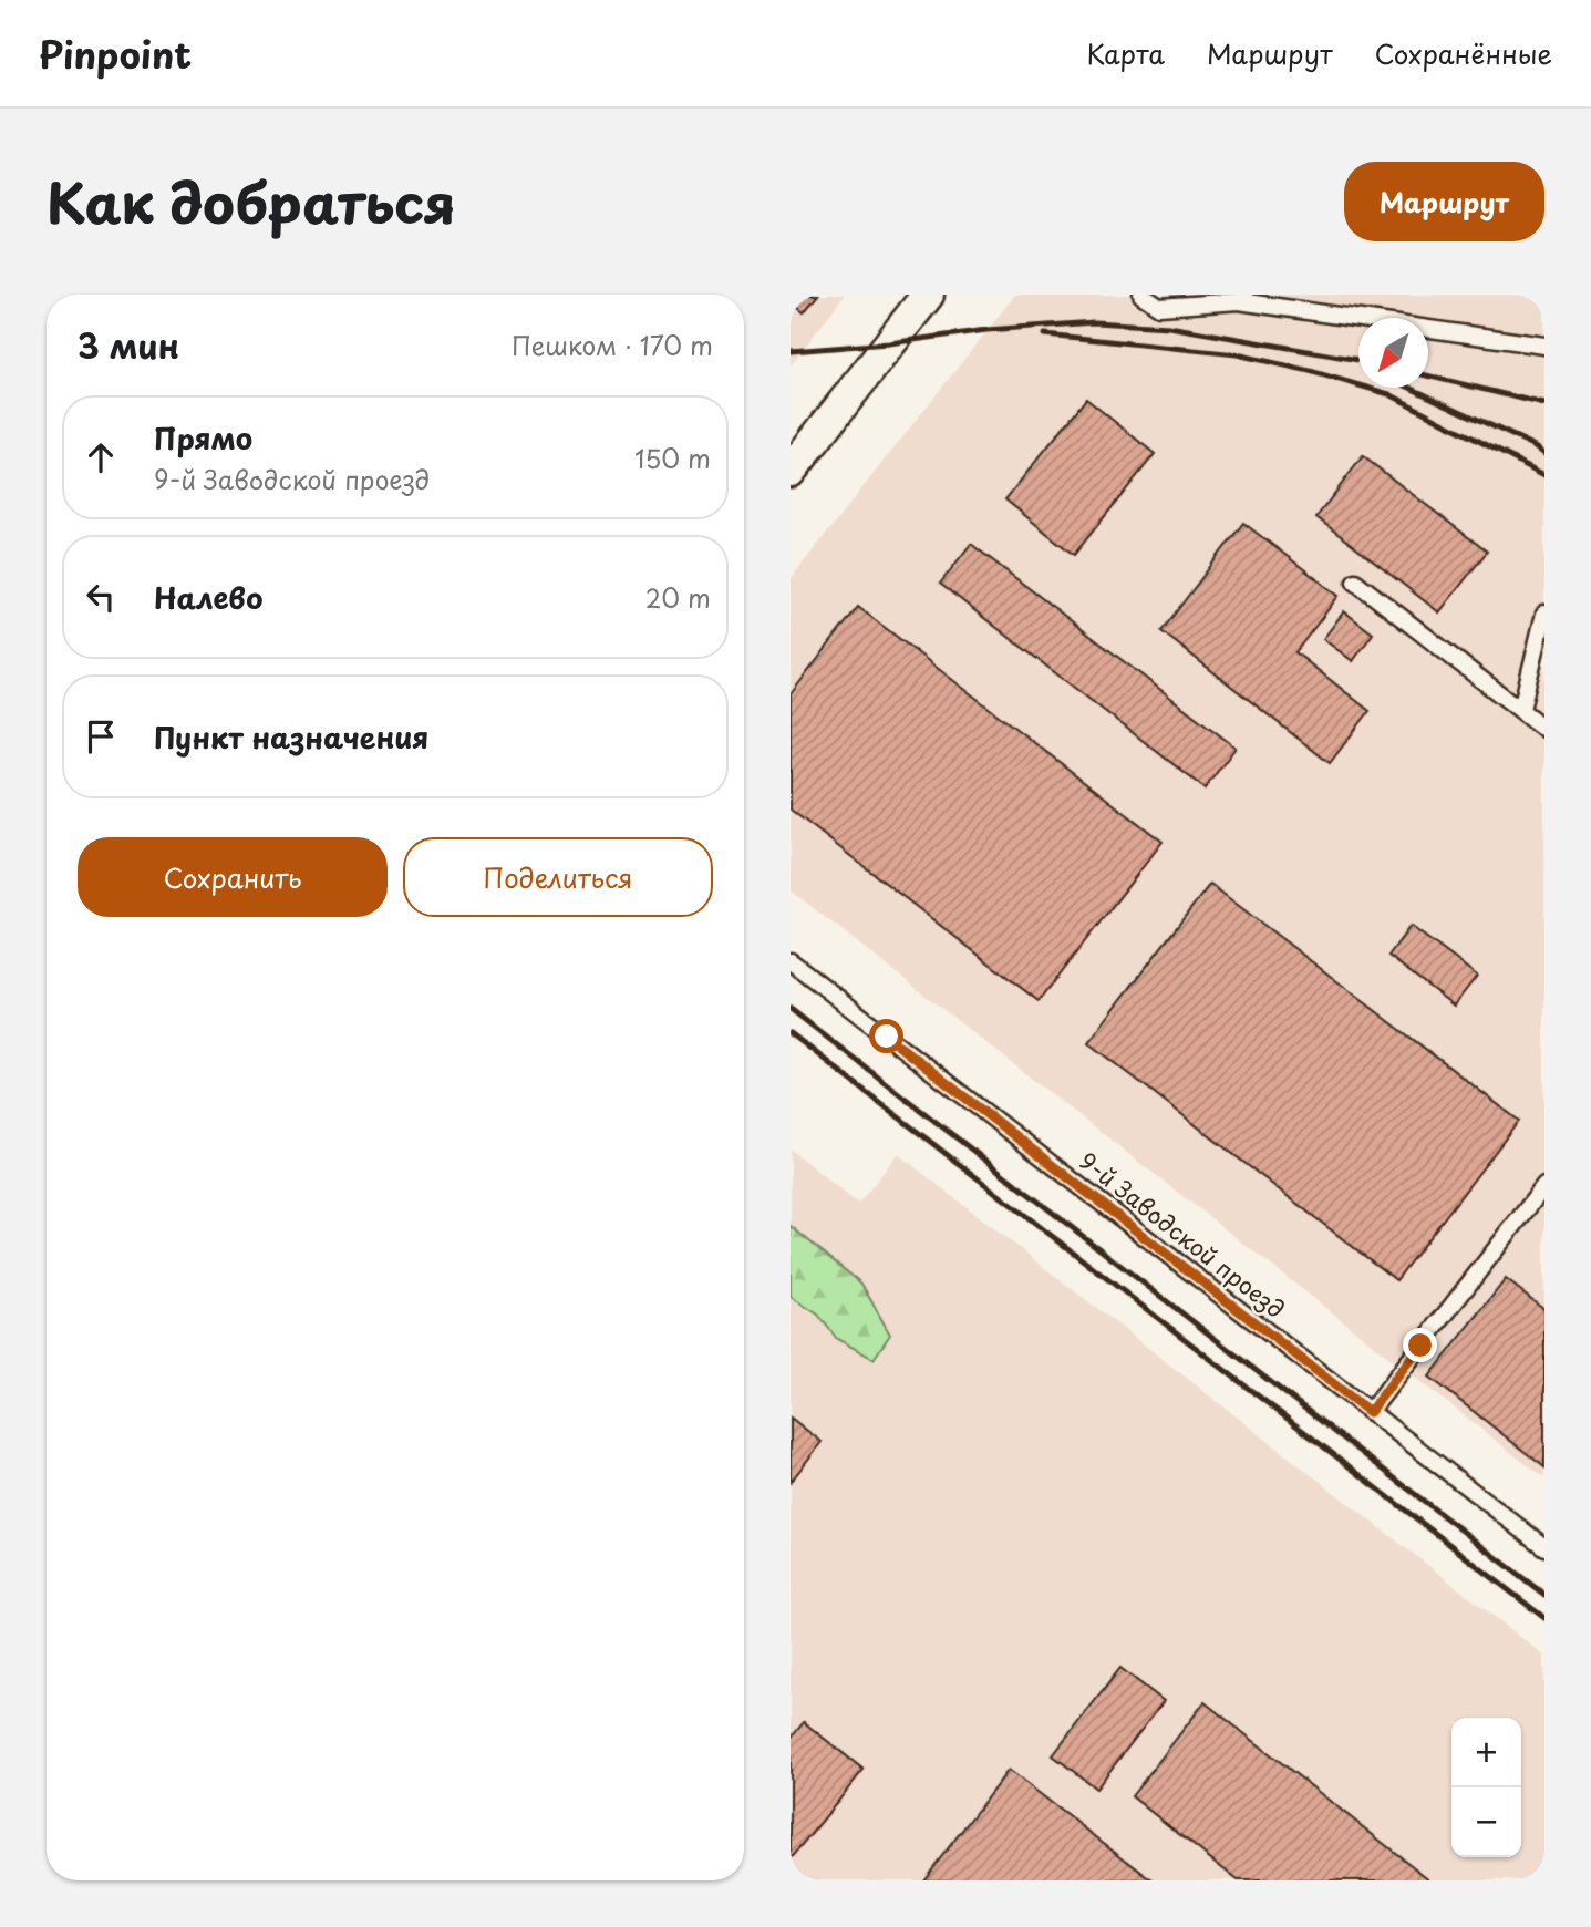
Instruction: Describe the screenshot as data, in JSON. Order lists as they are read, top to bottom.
{
  "streets": {
    "lane": ["9-й Заводской проезд"]
  },
  "north": "bottom left",
  "page": {
    "header": "Pinpoint",
    "nav": ["Карта", "Маршрут", "Сохранённые"],
    "title": "Как добраться",
    "buttons": [
      "Маршрут",
      ["Сохранить", "Поделиться"]
    ],
    "heading": ["3 мин", "Пешком · 170 m"],
    "list": [
      ["Прямо", "9-й Заводской проезд", "150 m"],
      ["Налево", "20 m"],
      "Пункт назначения"
    ],
    "map_buttons": ["+", "−"]
  }
}
